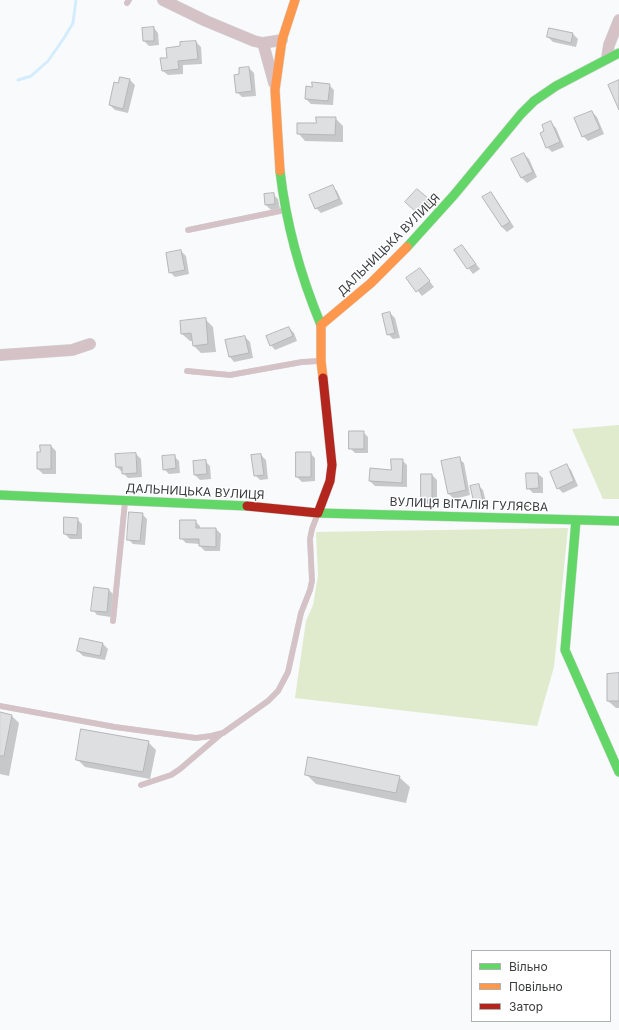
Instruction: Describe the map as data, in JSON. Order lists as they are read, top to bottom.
{
  "streets": {
    "street": ["ДАЛЬНИЦЬКА ВУЛИЦЯ", "ВУЛИЦЯ ВІТАЛІЯ ГУЛЯЄВА"]
  },
  "crossings": [
    ["ДАЛЬНИЦЬКА ВУЛИЦЯ", "ВУЛИЦЯ ВІТАЛІЯ ГУЛЯЄВА"]
  ],
  "legend": ["Вільно", "Повільно", "Затор"]
}
